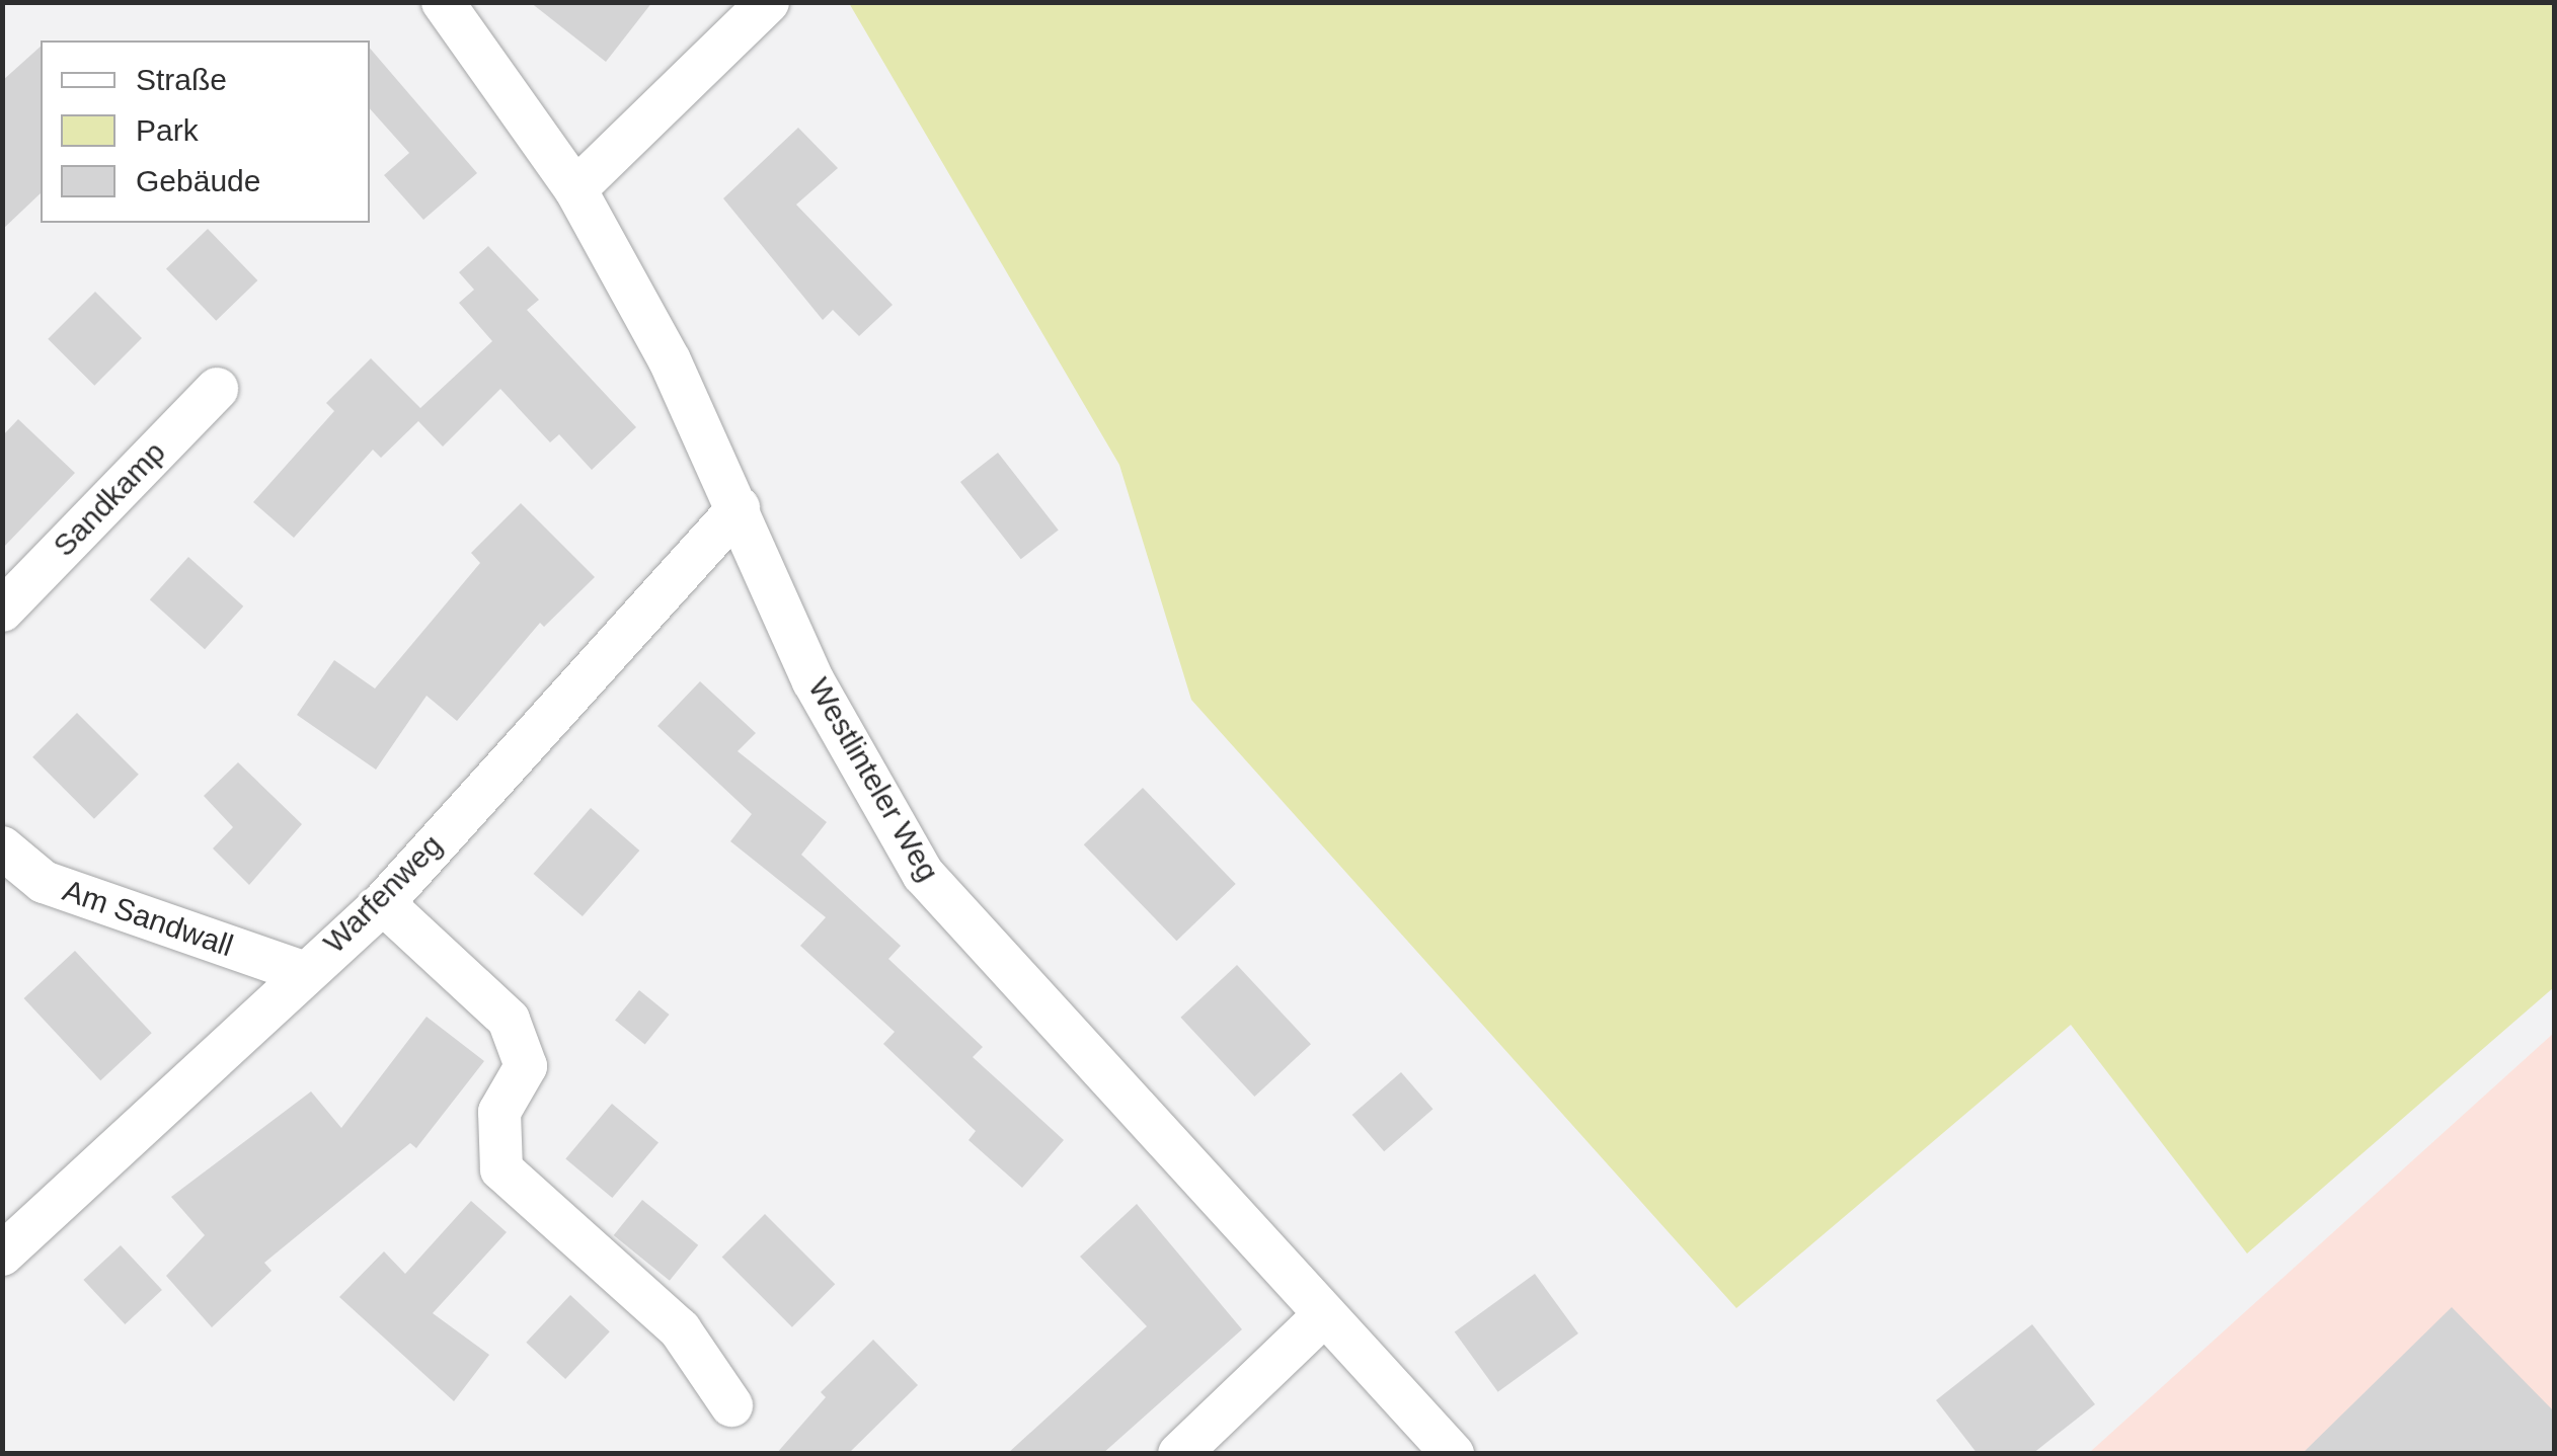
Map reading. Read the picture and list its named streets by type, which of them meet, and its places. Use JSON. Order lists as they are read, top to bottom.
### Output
{
  "streets": {
    "street": [
      "Sandkamp",
      "Westlinteler Weg",
      "Warfenweg",
      "Am Sandwall"
    ]
  },
  "crossings": [
    ["Westlinteler Weg", "Warfenweg"],
    ["Warfenweg", "Am Sandwall"]
  ],
  "legend": ["Straße", "Park", "Gebäude"]
}
